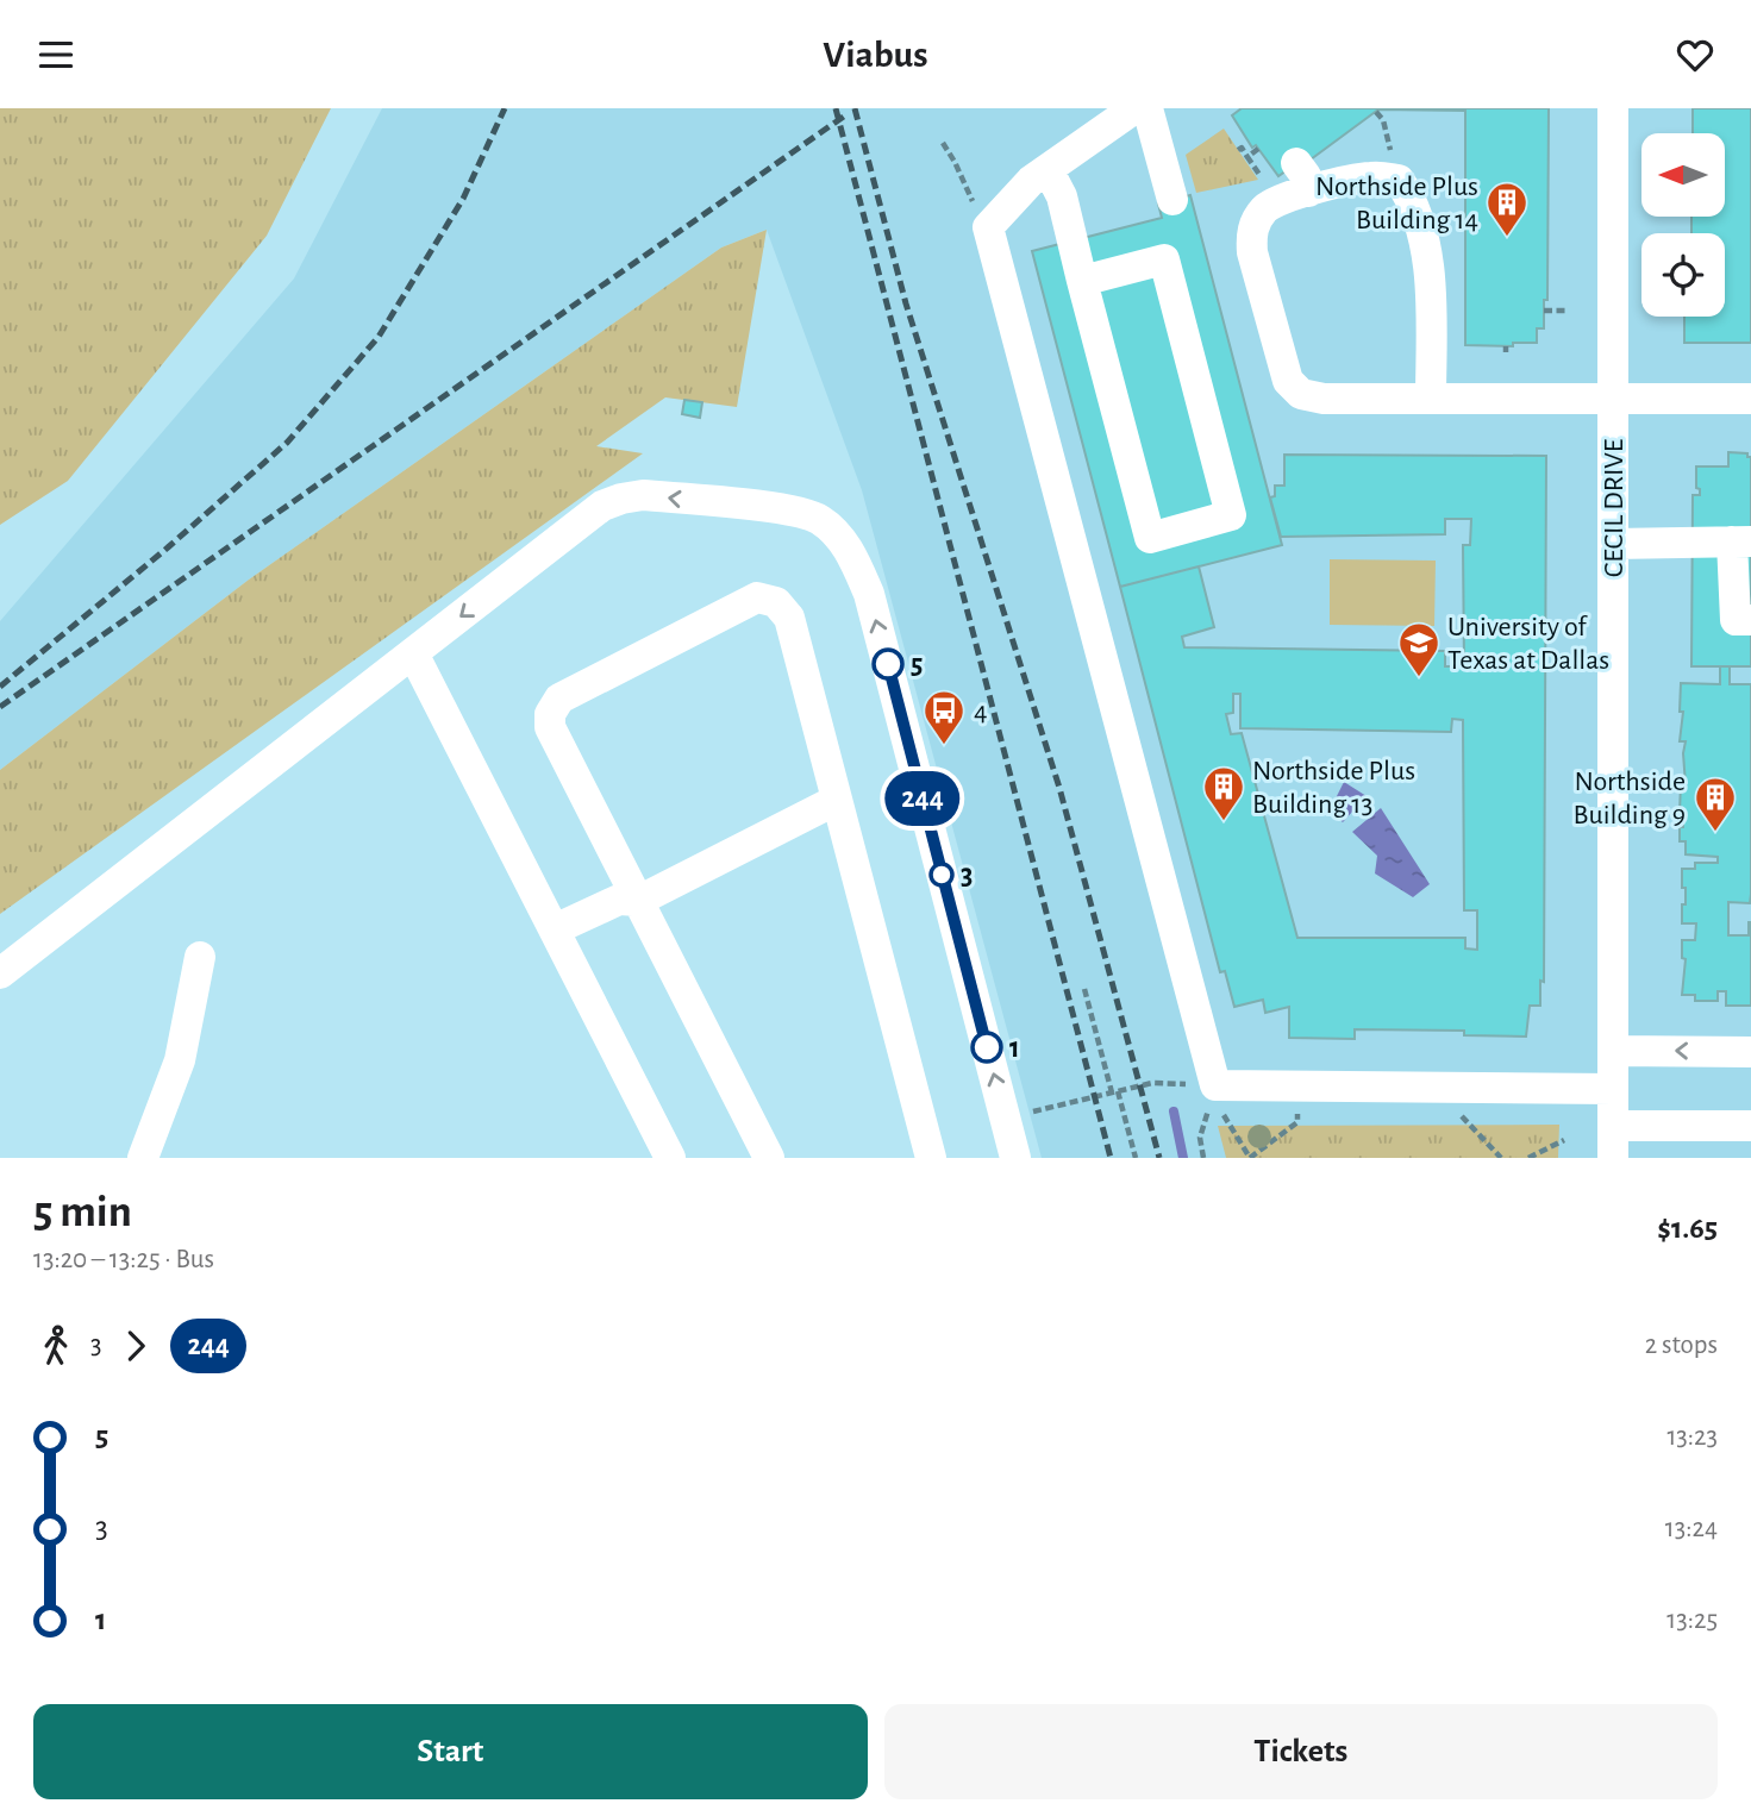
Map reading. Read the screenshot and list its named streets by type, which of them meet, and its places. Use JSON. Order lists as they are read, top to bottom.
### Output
{
  "streets": {
    "street": ["CECIL DRIVE"]
  },
  "places": {
    "building": ["Northside Plus Building 14", "Northside Plus Building 13", "Northside Building 9"],
    "other": ["5", "3", "1"],
    "school or university": ["University of Texas at Dallas"],
    "bus stop": ["4"]
  },
  "lines": ["bus line 244"],
  "north": "left",
  "page": {
    "header": "Viabus",
    "on_map": "244",
    "heading": ["5 min", "13:20 – 13:25 · Bus", "$1.65"],
    "legs": ["3", "244", "2 stops"],
    "list": [
      {
        "name": "5",
        "value": "13:23"
      },
      {
        "name": "3",
        "value": "13:24"
      },
      {
        "name": "1",
        "value": "13:25"
      }
    ],
    "buttons": ["Start", "Tickets"]
  }
}
